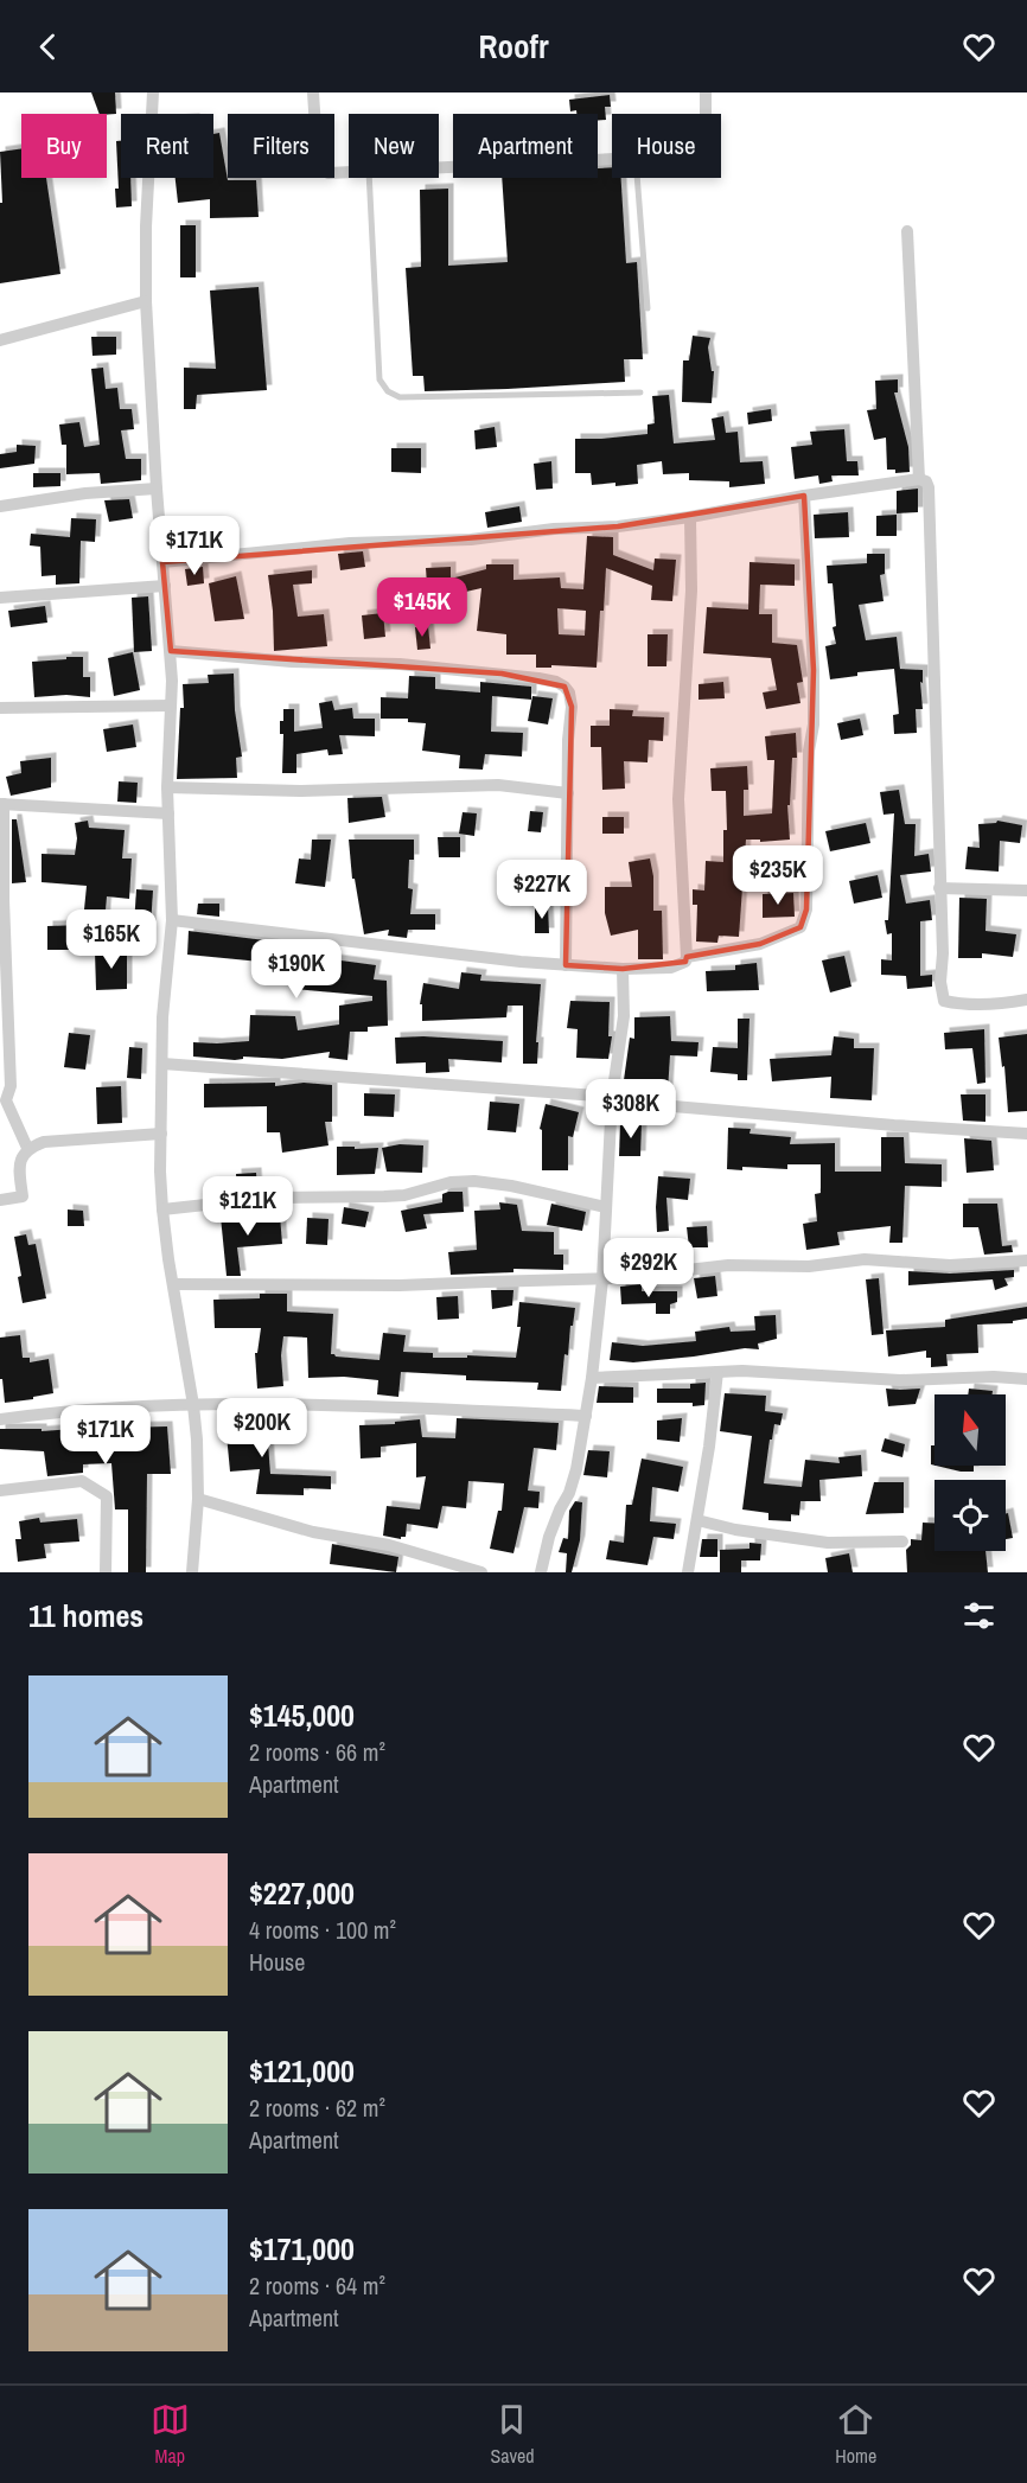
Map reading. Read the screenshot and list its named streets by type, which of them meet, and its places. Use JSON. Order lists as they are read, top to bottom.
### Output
{
  "north": "top",
  "page": {
    "header": "Roofr",
    "chip": [
      "Buy",
      "Rent",
      "Filters",
      "New",
      "Apartment",
      "House"
    ],
    "price": [
      "$171K",
      "$145K",
      "$235K",
      "$227K",
      "$165K",
      "$190K",
      "$308K",
      "$121K",
      "$292K",
      "$200K",
      "$171K"
    ],
    "heading": "11 homes",
    "list": [
      {
        "name": "$145,000",
        "note": "2 rooms · 66 m² · Apartment"
      },
      {
        "name": "$227,000",
        "note": "4 rooms · 100 m² · House"
      },
      {
        "name": "$121,000",
        "note": "2 rooms · 62 m² · Apartment"
      },
      {
        "name": "$171,000",
        "note": "2 rooms · 64 m² · Apartment"
      }
    ],
    "tabs": ["Map", "Saved", "Home"]
  }
}
